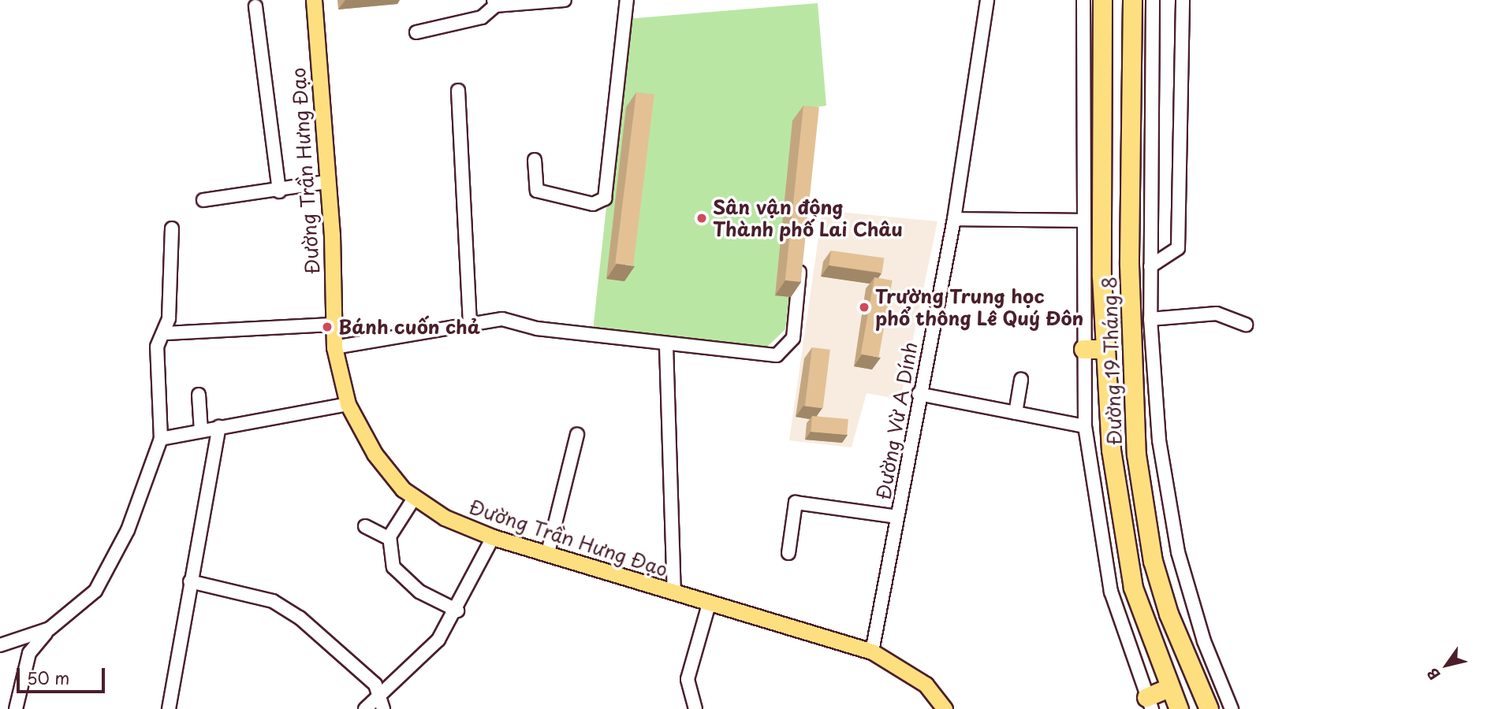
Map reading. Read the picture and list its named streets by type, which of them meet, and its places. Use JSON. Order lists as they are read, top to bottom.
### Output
{
  "streets": {
    "highway": ["Đường 19 Tháng 8"],
    "main road": ["Đường Trần Hưng Đạo"],
    "street": ["Đường Vừ A Dính"]
  },
  "crossings": [
    ["Đường Trần Hưng Đạo", "Đường Vừ A Dính"]
  ],
  "places": ["Sân vận động Thành phố Lai Châu", "Trường Trung học phổ thông Lê Quý Đôn", "Bánh cuốn chả"],
  "scale_bar": "50 m",
  "north": "bottom left"
}
